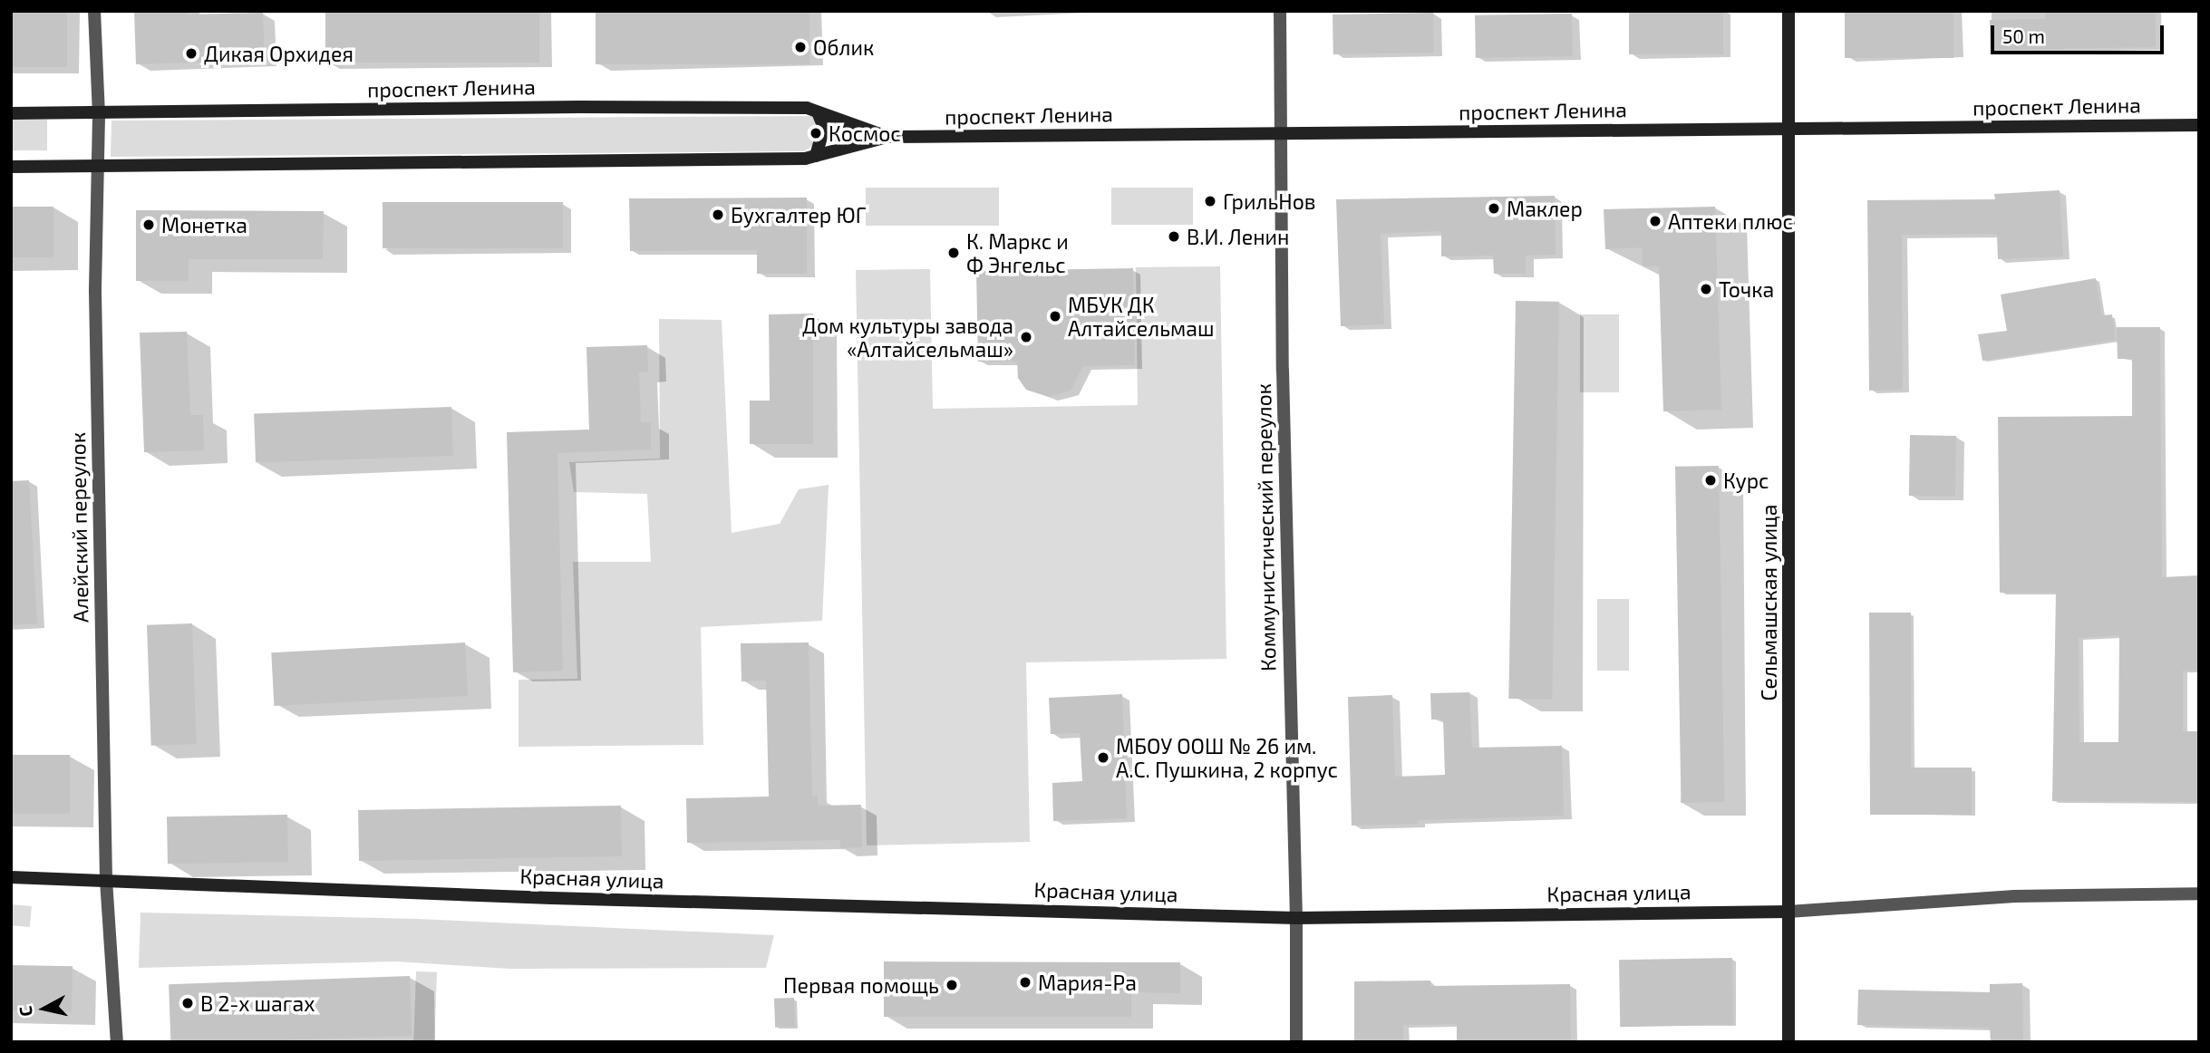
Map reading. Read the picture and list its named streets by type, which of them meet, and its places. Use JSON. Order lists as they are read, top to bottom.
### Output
{
  "streets": {
    "main road": ["проспект Ленина", "Сельмашская улица", "Красная улица"],
    "street": ["Алейский переулок", "Коммунистический переулок"]
  },
  "crossings": [
    ["проспект Ленина", "Алейский переулок"],
    ["проспект Ленина", "Коммунистический переулок"],
    ["проспект Ленина", "Сельмашская улица"],
    ["Алейский переулок", "Красная улица"],
    ["Коммунистический переулок", "Красная улица"],
    ["Сельмашская улица", "Красная улица"]
  ],
  "places": [
    "Облик",
    "Дикая Орхидея",
    "Космос",
    "ГрильНов",
    "Маклер",
    "Бухгалтер ЮГ",
    "Аптеки плюс",
    "Монетка",
    "В.И. Ленин",
    "К. Маркс и Ф Энгельс",
    "Точка",
    "МБУК ДК Алтайсельмаш",
    "Дом культуры завода «Алтайсельмаш»",
    "Курс",
    "МБОУ ООШ № 26 им. А.С. Пушкина, 2 корпус",
    "Мария-Ра",
    "Первая помощь",
    "В 2-х шагах"
  ],
  "scale_bar": "50 m",
  "north": "left"
}
